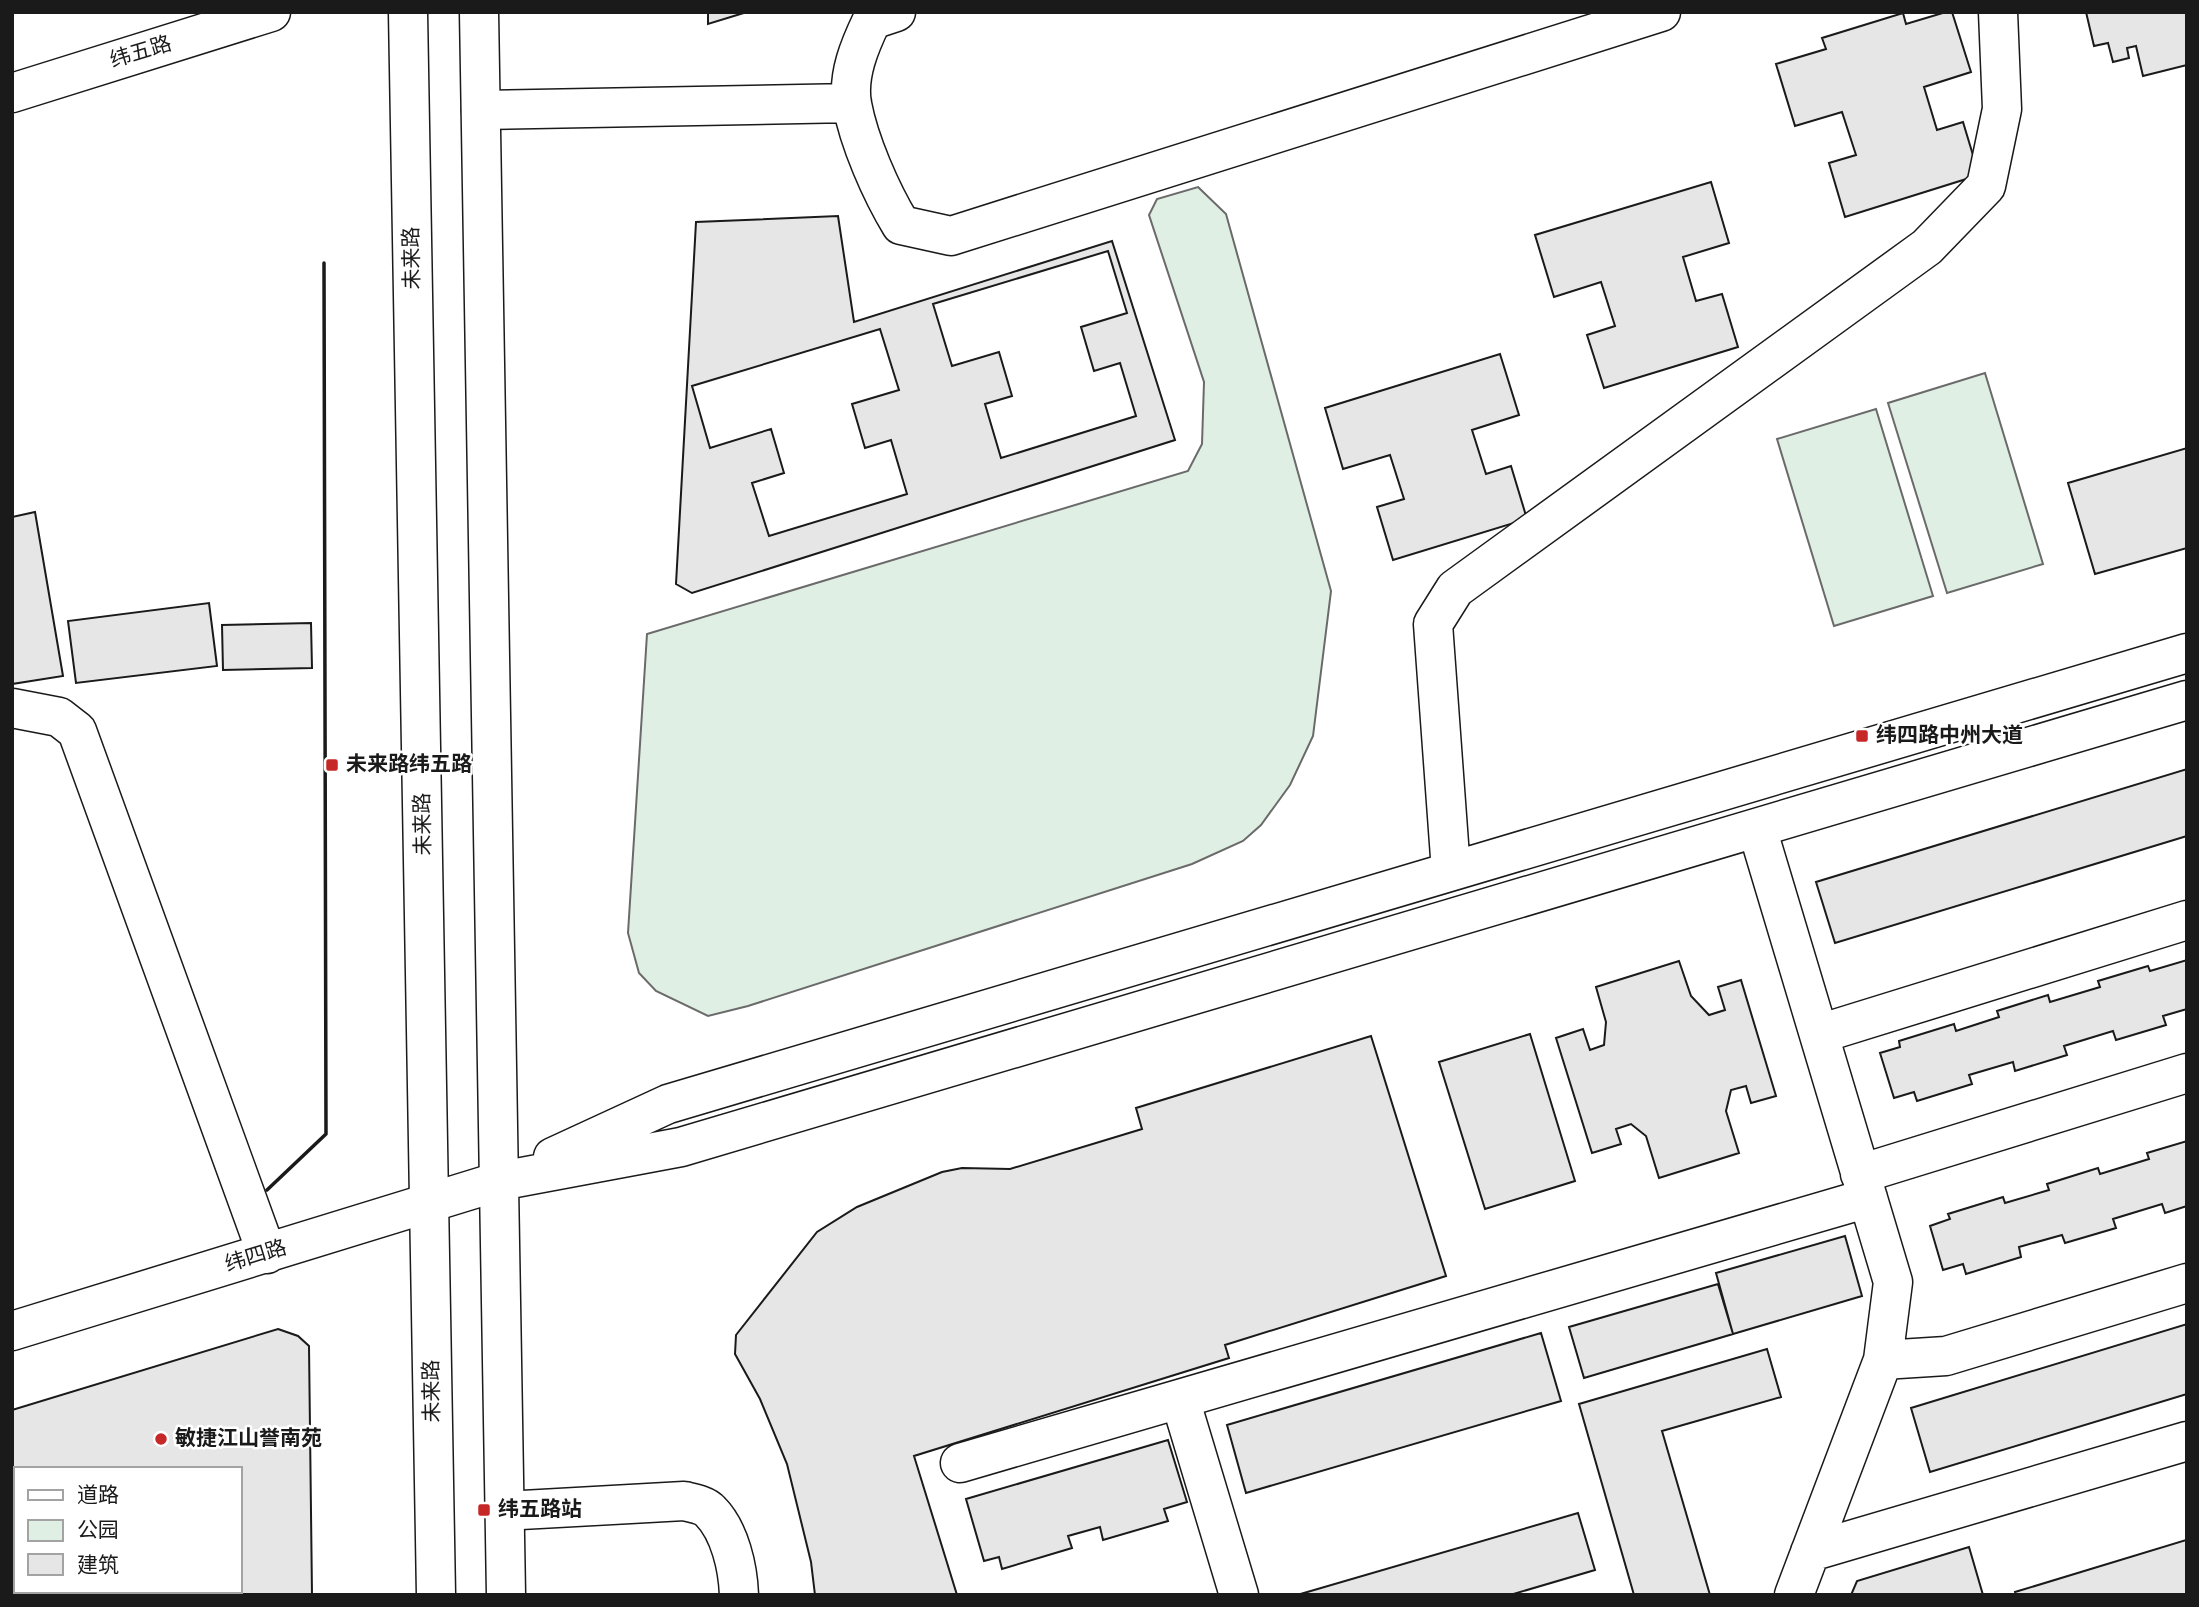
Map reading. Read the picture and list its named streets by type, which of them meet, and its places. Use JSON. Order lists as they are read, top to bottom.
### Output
{
  "streets": {
    "street": ["纬五路", "未来路", "纬四路"]
  },
  "crossings": [
    ["未来路", "纬四路"]
  ],
  "places": {
    "transit": ["纬四路中州大道", "未来路纬五路", "纬五路站"],
    "other": ["敏捷江山誉南苑"]
  },
  "legend": ["道路", "公园", "建筑"]
}
